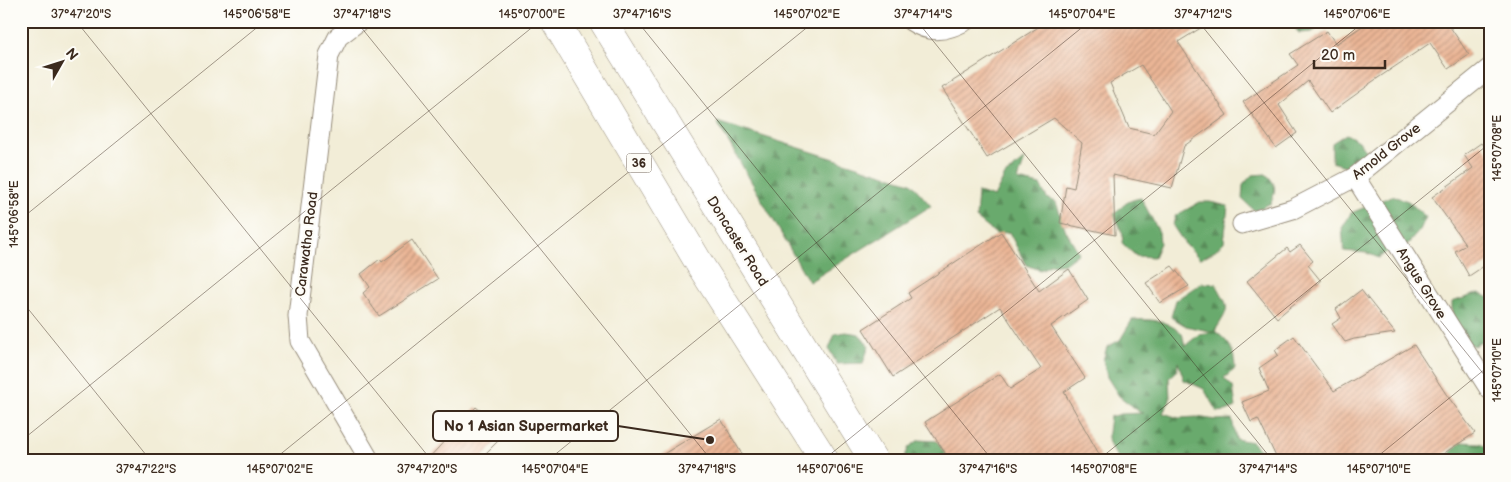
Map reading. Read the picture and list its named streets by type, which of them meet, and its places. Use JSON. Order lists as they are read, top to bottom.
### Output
{
  "streets": {
    "main road": ["36", "Doncaster Road"],
    "street": ["Arnold Grove", "Carawatha Road", "Angus Grove"]
  },
  "crossings": [
    ["Arnold Grove", "Angus Grove"]
  ],
  "places": ["No 1 Asian Supermarket"],
  "scale_bar": "20 m",
  "north": "top right",
  "coordinates": [
    "37°47'20\"S",
    "145°06'58\"E",
    "37°47'18\"S",
    "145°07'00\"E",
    "37°47'16\"S",
    "145°07'02\"E",
    "37°47'14\"S",
    "145°07'04\"E",
    "37°47'12\"S",
    "145°07'06\"E",
    "145°07'08\"E",
    "145°07'10\"E",
    "37°47'22\"S"
  ]
}
